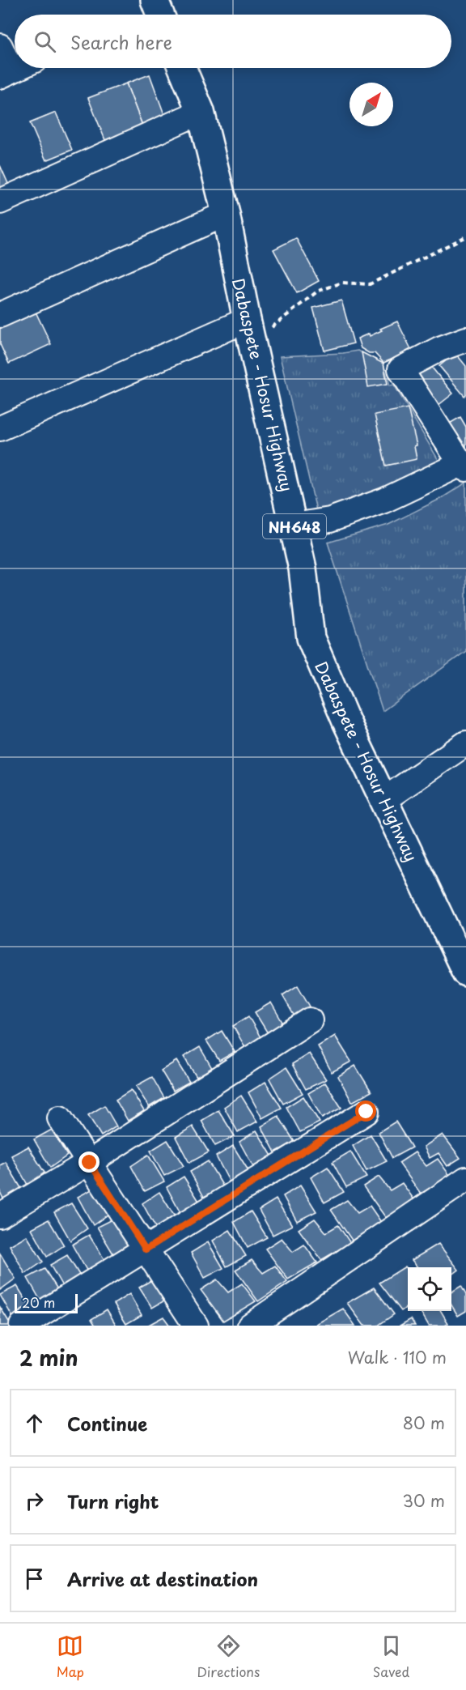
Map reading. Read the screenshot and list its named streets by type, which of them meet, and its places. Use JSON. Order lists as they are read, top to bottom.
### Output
{
  "streets": {
    "highway": ["Dabaspete - Hosur Highway", "NH648"]
  },
  "scale_bar": "20 m",
  "north": "top right",
  "page": {
    "search": "Search here",
    "scale": "20 m",
    "heading": ["2 min", "Walk · 110 m"],
    "list": [
      ["Continue", "80 m"],
      ["Turn right", "30 m"],
      "Arrive at destination"
    ],
    "nav": ["Map", "Directions", "Saved"]
  }
}
